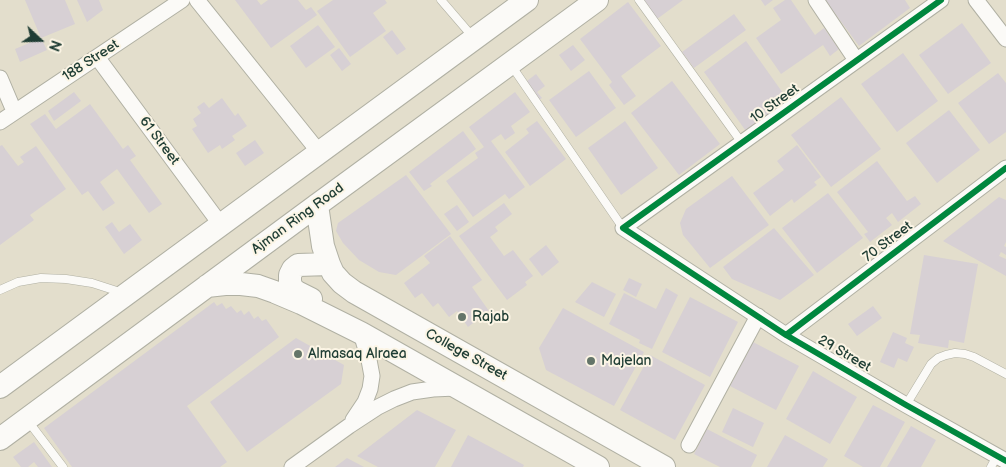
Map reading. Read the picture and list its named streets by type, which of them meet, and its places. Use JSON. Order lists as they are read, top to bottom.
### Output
{
  "streets": {
    "main road": ["Ajman Ring Road", "College Street"],
    "street": [
      "188 Street",
      "10 Street",
      "61 Street",
      "70 Street",
      "29 Street"
    ]
  },
  "crossings": [
    ["188 Street", "61 Street"],
    ["10 Street", "29 Street"],
    ["Ajman Ring Road", "College Street"],
    ["70 Street", "29 Street"]
  ],
  "places": ["Rajab", "Almasaq Alraea", "Majelan"],
  "north": "right"
}
